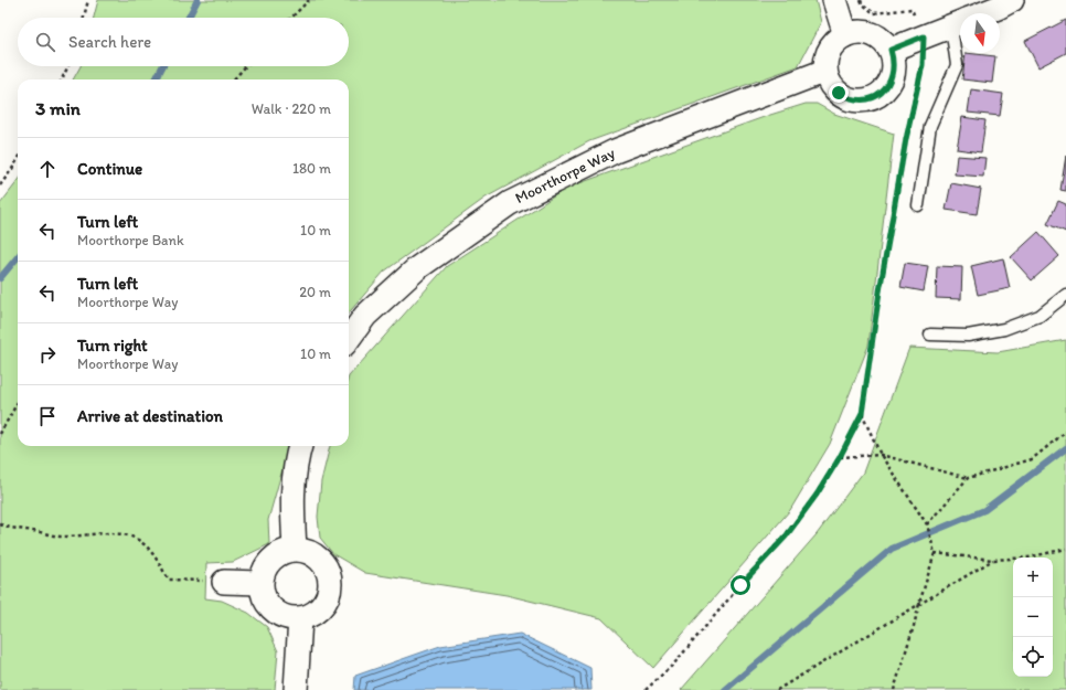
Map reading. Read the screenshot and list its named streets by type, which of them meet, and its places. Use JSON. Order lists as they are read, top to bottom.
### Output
{
  "streets": {
    "street": ["Moorthorpe Way"]
  },
  "north": "bottom",
  "page": {
    "search": "Search here",
    "heading": ["3 min", "Walk · 220 m"],
    "list": [
      ["Continue", "180 m"],
      ["Turn left", "Moorthorpe Bank", "10 m"],
      ["Turn left", "Moorthorpe Way", "20 m"],
      ["Turn right", "Moorthorpe Way", "10 m"],
      "Arrive at destination"
    ],
    "map_buttons": ["+", "−"]
  }
}
